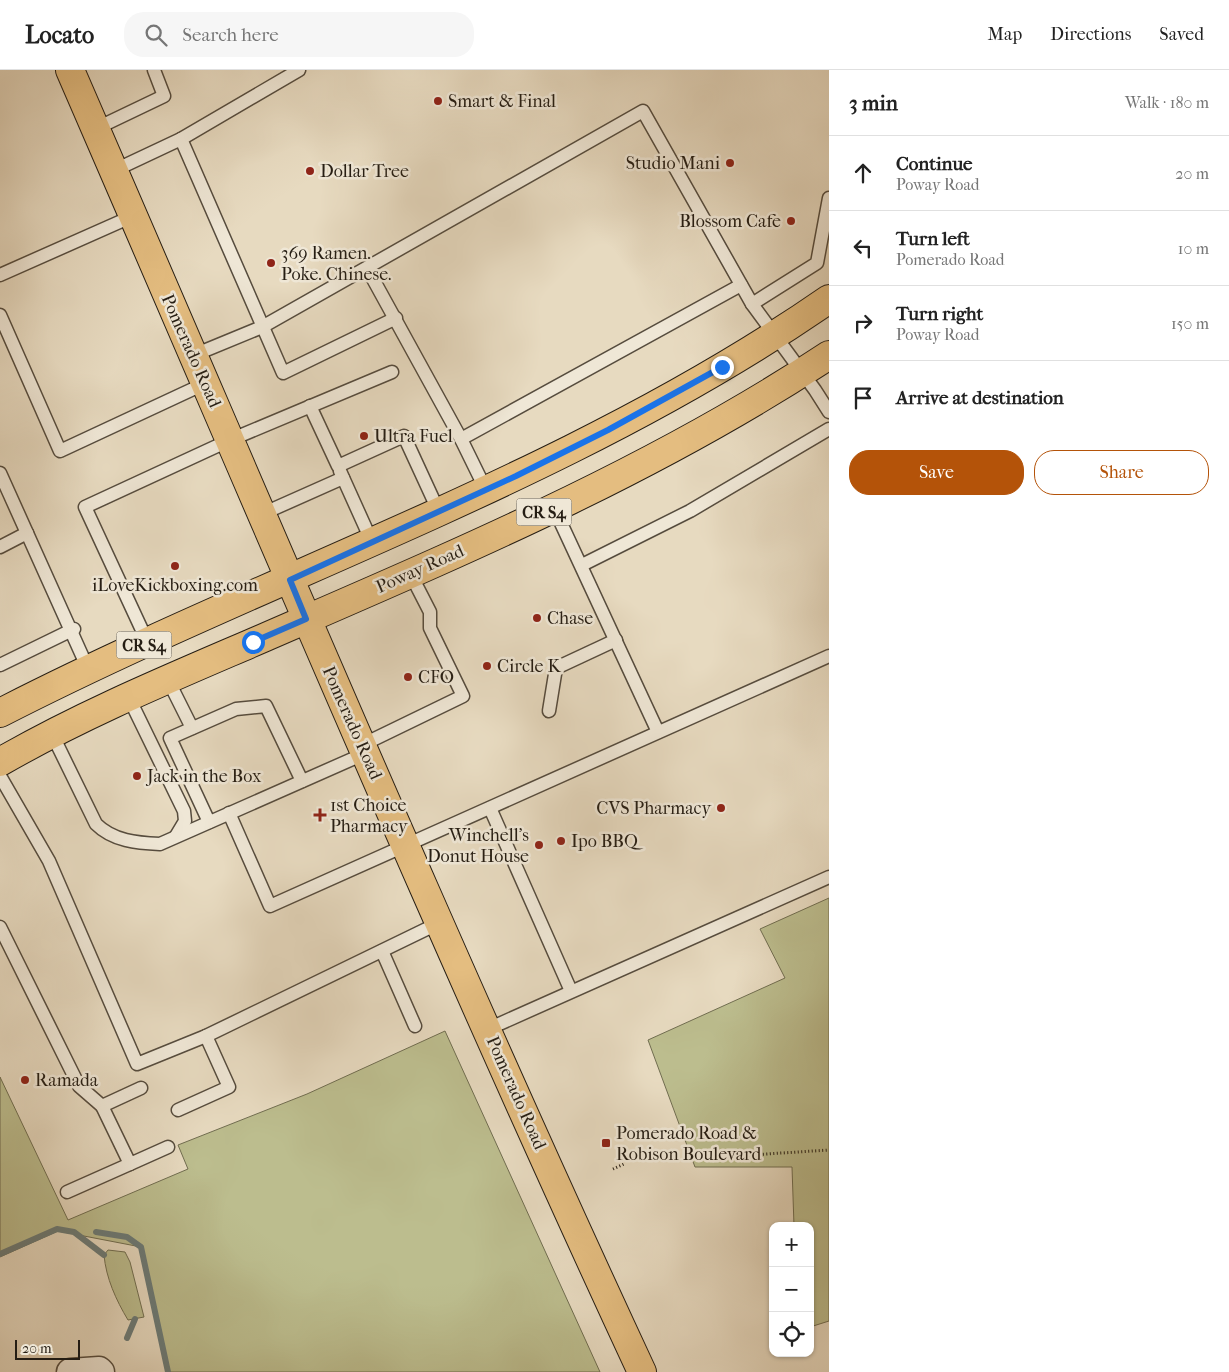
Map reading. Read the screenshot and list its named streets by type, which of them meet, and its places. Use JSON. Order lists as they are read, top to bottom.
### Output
{
  "streets": {
    "main road": ["Pomerado Road", "CR S4", "Poway Road"]
  },
  "crossings": [
    ["Pomerado Road", "CR S4"],
    ["Pomerado Road", "Poway Road"]
  ],
  "places": {
    "other": [
      "Smart & Final",
      "Studio Mani",
      "Dollar Tree",
      "Blossom Cafe",
      "369 Ramen. Poke. Chinese.",
      "Ultra Fuel",
      "iLoveKickboxing.com",
      "Chase",
      "Circle K",
      "CFO",
      "Jack in the Box",
      "CVS Pharmacy",
      "Ipo BBQ",
      "Winchell's Donut House",
      "Ramada"
    ],
    "health": ["1st Choice Pharmacy"],
    "transit": ["Pomerado Road & Robison Boulevard"]
  },
  "scale_bar": "20 m",
  "page": {
    "header": "Locato",
    "search": "Search here",
    "nav": ["Map", "Directions", "Saved"],
    "heading": ["3 min", "Walk · 180 m"],
    "list": [
      ["Continue", "Poway Road", "20 m"],
      ["Turn left", "Pomerado Road", "10 m"],
      ["Turn right", "Poway Road", "150 m"],
      "Arrive at destination"
    ],
    "buttons": ["Save", "Share"],
    "map_buttons": ["+", "−"],
    "scale": "20 m"
  }
}
